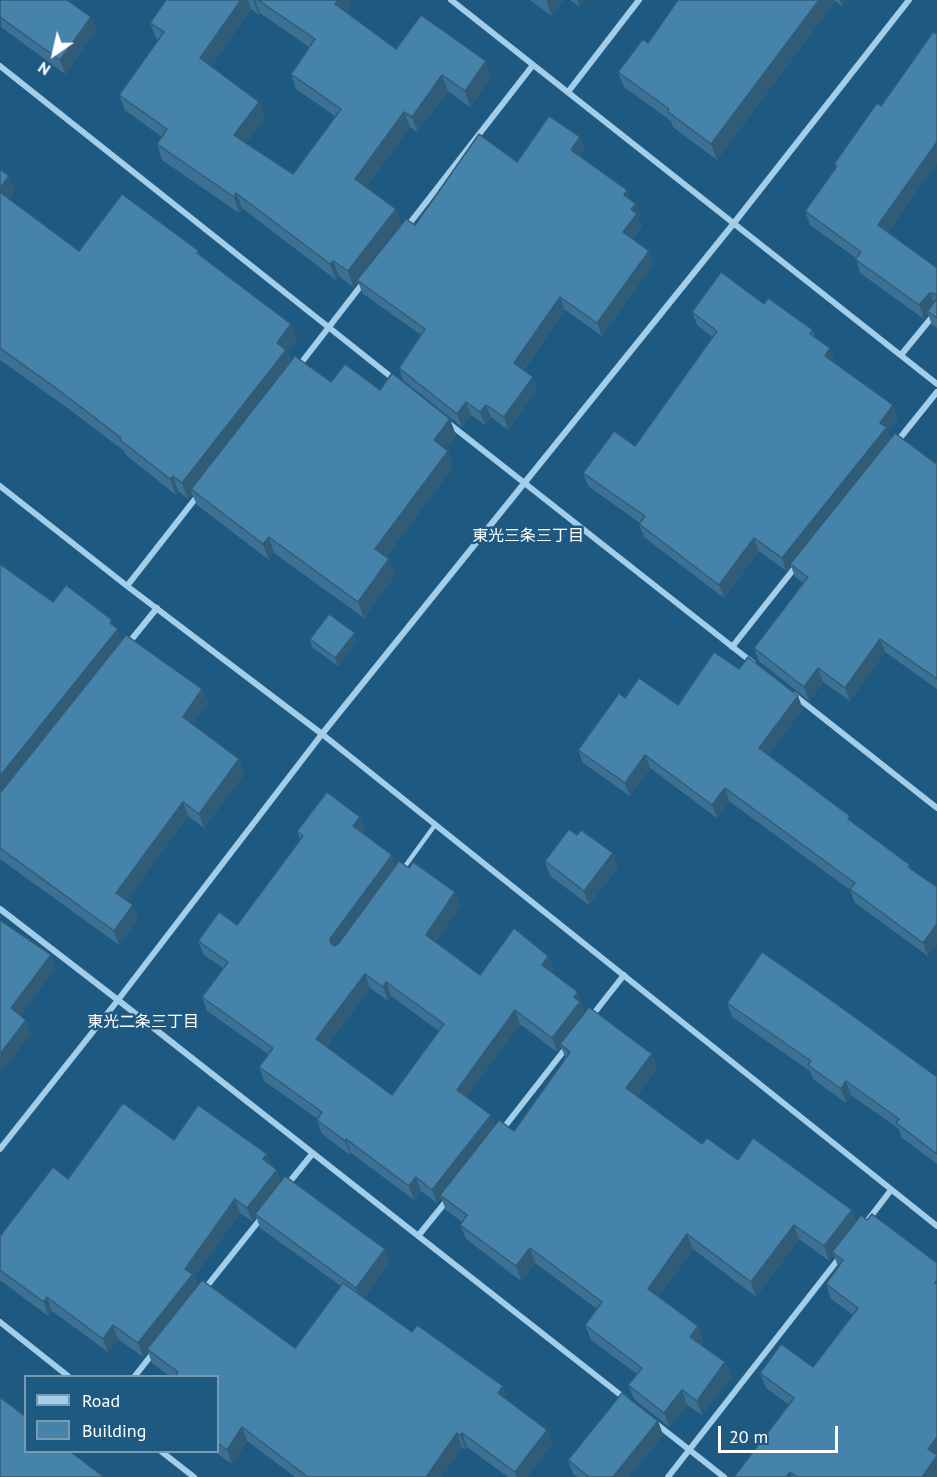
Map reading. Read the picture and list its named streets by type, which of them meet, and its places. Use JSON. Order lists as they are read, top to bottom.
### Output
{
  "districts": ["東光三条三丁目", "東光二条三丁目"],
  "legend": ["Road", "Building"],
  "scale_bar": "20 m",
  "north": "bottom left"
}
